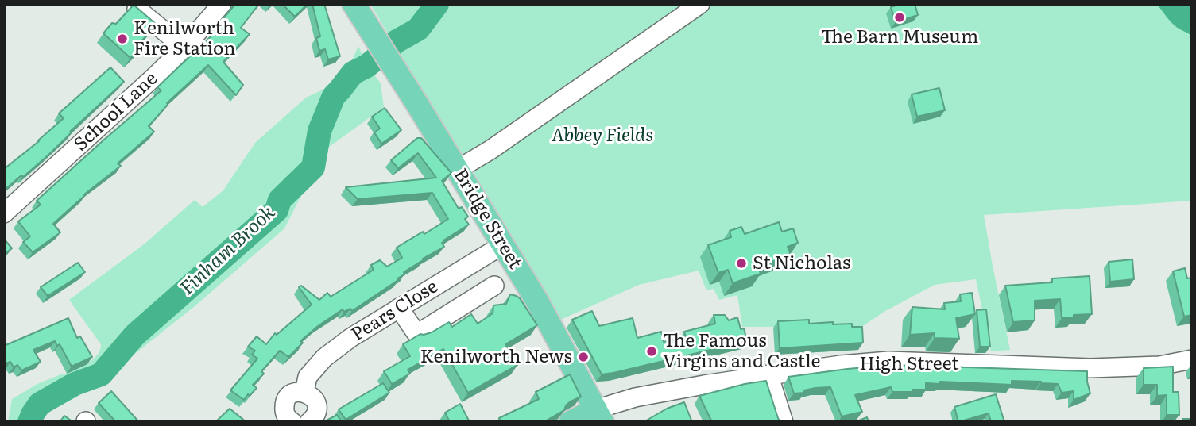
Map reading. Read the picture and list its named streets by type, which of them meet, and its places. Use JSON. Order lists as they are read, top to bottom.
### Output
{
  "streets": {
    "main road": ["Bridge Street"],
    "street": ["School Lane", "Pears Close", "High Street"]
  },
  "crossings": [
    ["Bridge Street", "Pears Close"],
    ["Bridge Street", "High Street"]
  ],
  "water": ["Finham Brook"],
  "parks": ["Abbey Fields"],
  "places": [
    "The Barn Museum",
    "Kenilworth Fire Station",
    "St Nicholas",
    "The Famous Virgins and Castle",
    "Kenilworth News"
  ]
}
